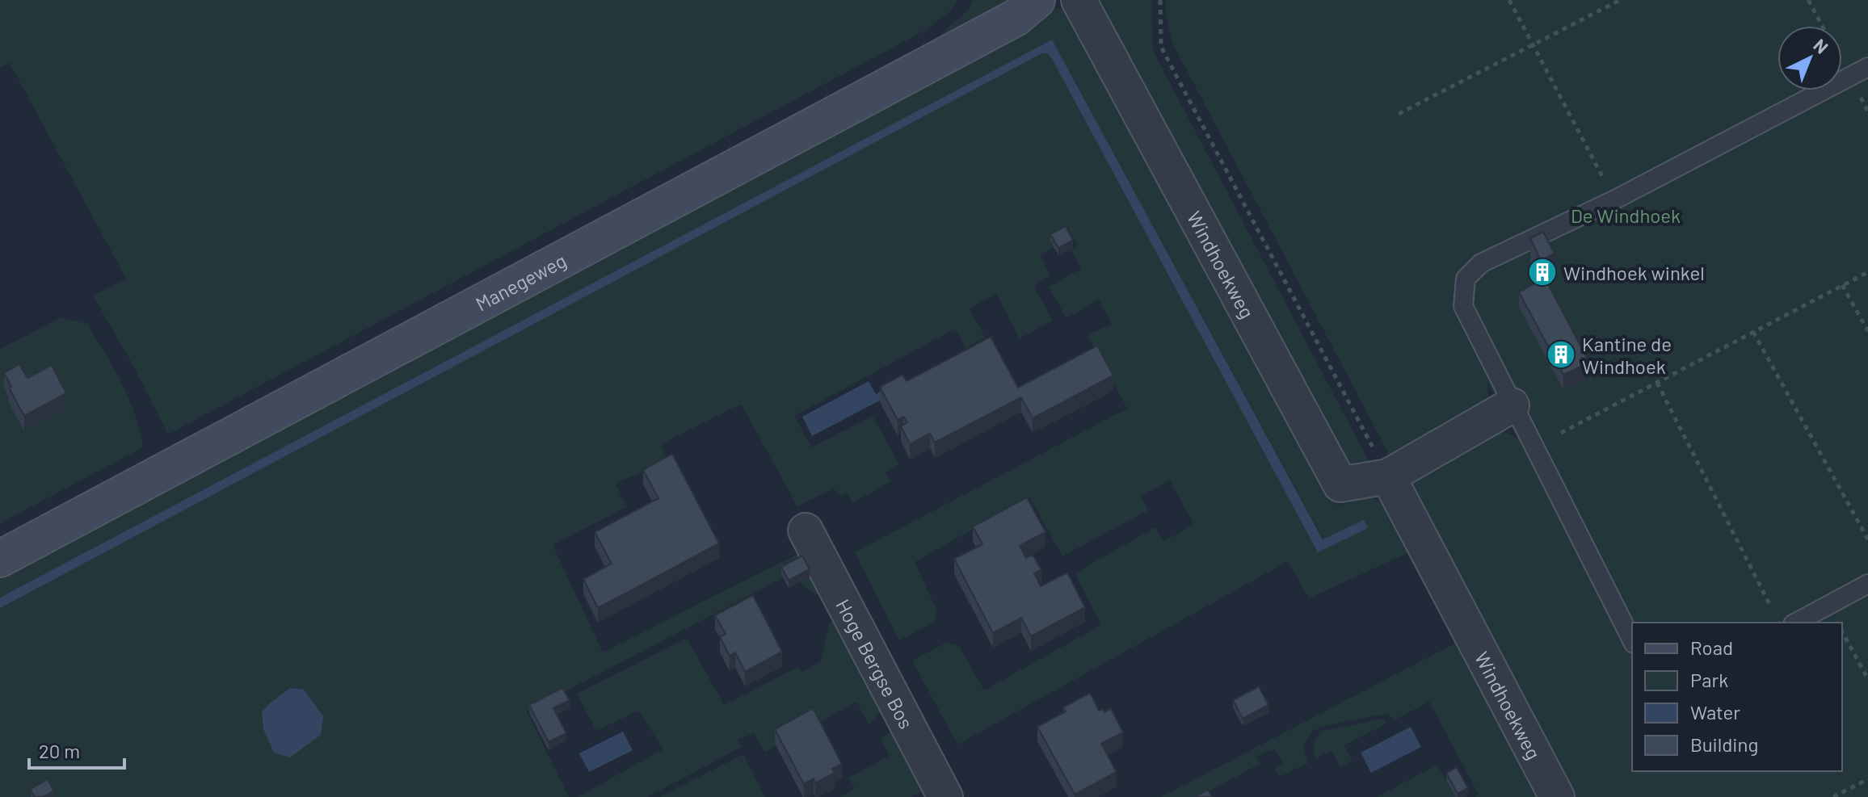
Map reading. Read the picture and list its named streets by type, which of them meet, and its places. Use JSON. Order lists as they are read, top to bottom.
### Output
{
  "streets": {
    "street": ["Windhoekweg", "Manegeweg", "Hoge Bergse Bos"]
  },
  "parks": ["De Windhoek"],
  "places": {
    "building": ["Windhoek winkel", "Kantine de Windhoek"]
  },
  "legend": [
    "Road",
    "Park",
    "Water",
    "Building"
  ],
  "scale_bar": "20 m",
  "north": "top right"
}
